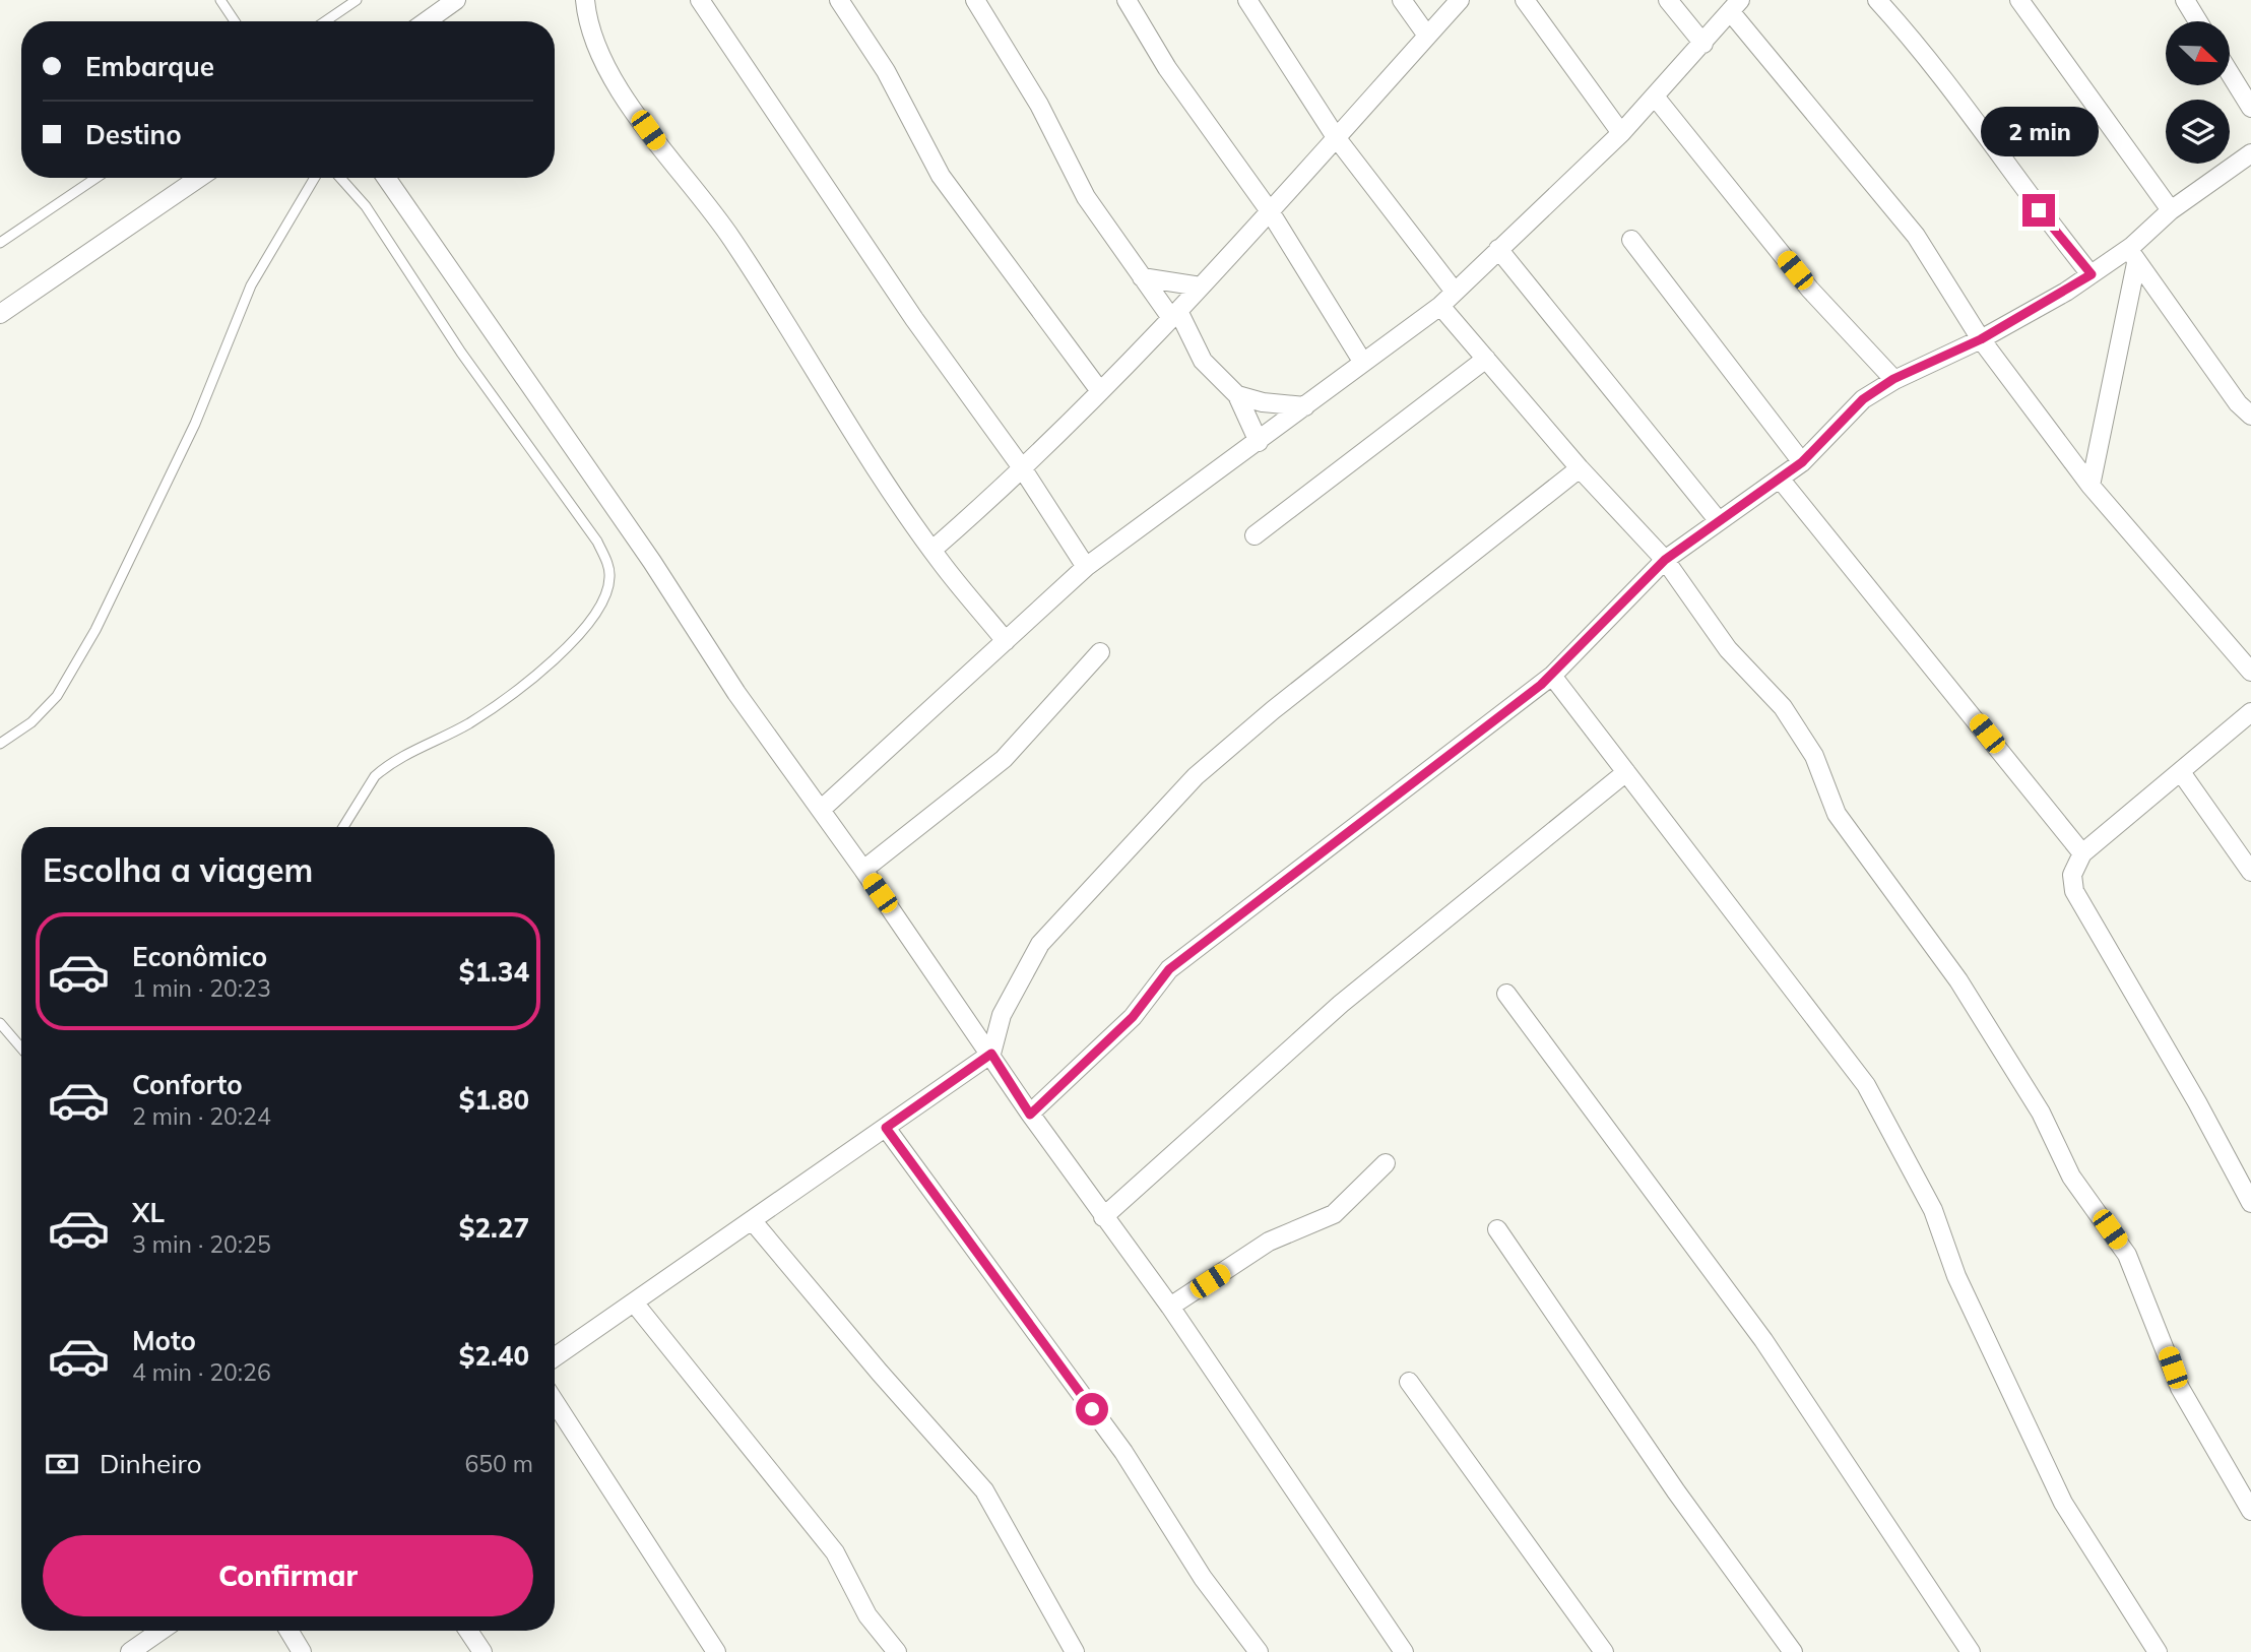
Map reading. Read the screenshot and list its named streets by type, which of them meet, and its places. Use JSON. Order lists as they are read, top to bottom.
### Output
{
  "north": "bottom right",
  "page": {
    "banner": ["Embarque", "Destino"],
    "bubble": "2 min",
    "heading": "Escolha a viagem",
    "list": [
      {
        "name": "Econômico",
        "note": "1 min · 20:23",
        "value": "$1.34"
      },
      {
        "name": "Conforto",
        "note": "2 min · 20:24",
        "value": "$1.80"
      },
      {
        "name": "XL",
        "note": "3 min · 20:25",
        "value": "$2.27"
      },
      {
        "name": "Moto",
        "note": "4 min · 20:26",
        "value": "$2.40"
      }
    ],
    "pay": ["Dinheiro", "650 m"],
    "buttons": "Confirmar"
  }
}
